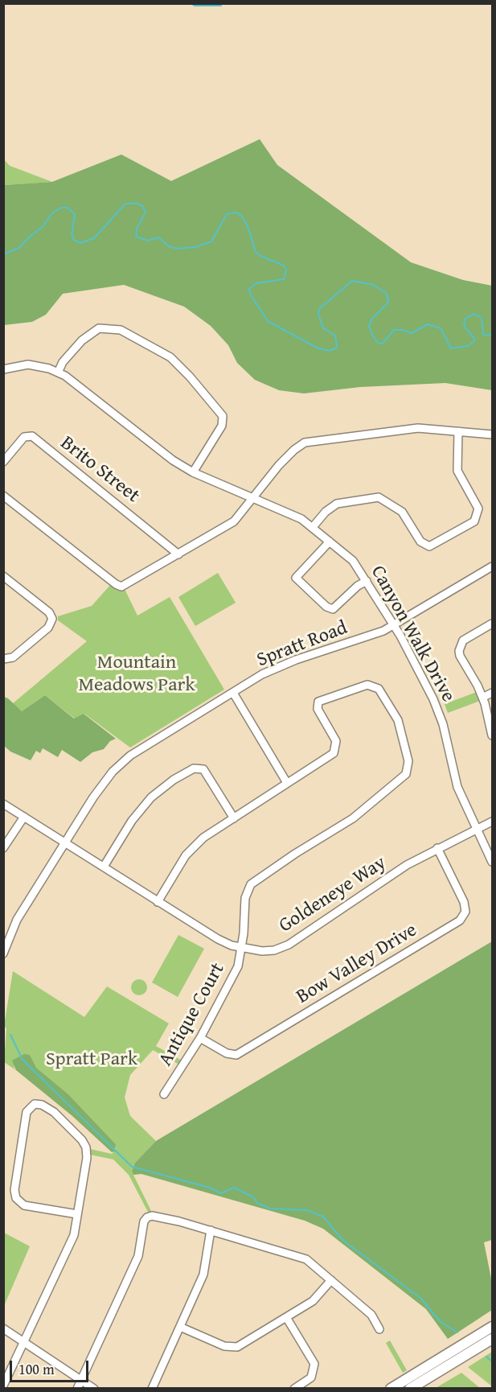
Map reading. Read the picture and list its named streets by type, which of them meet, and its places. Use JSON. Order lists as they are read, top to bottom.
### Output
{
  "streets": {
    "street": [
      "Brito Street",
      "Canyon Walk Drive",
      "Spratt Road",
      "Goldeneye Way",
      "Bow Valley Drive",
      "Antique Court"
    ]
  },
  "crossings": [
    ["Canyon Walk Drive", "Spratt Road"],
    ["Canyon Walk Drive", "Goldeneye Way"],
    ["Spratt Road", "Goldeneye Way"],
    ["Goldeneye Way", "Bow Valley Drive"],
    ["Goldeneye Way", "Antique Court"],
    ["Bow Valley Drive", "Antique Court"]
  ],
  "parks": ["Mountain Meadows Park", "Spratt Park"],
  "scale_bar": "100 m"
}
